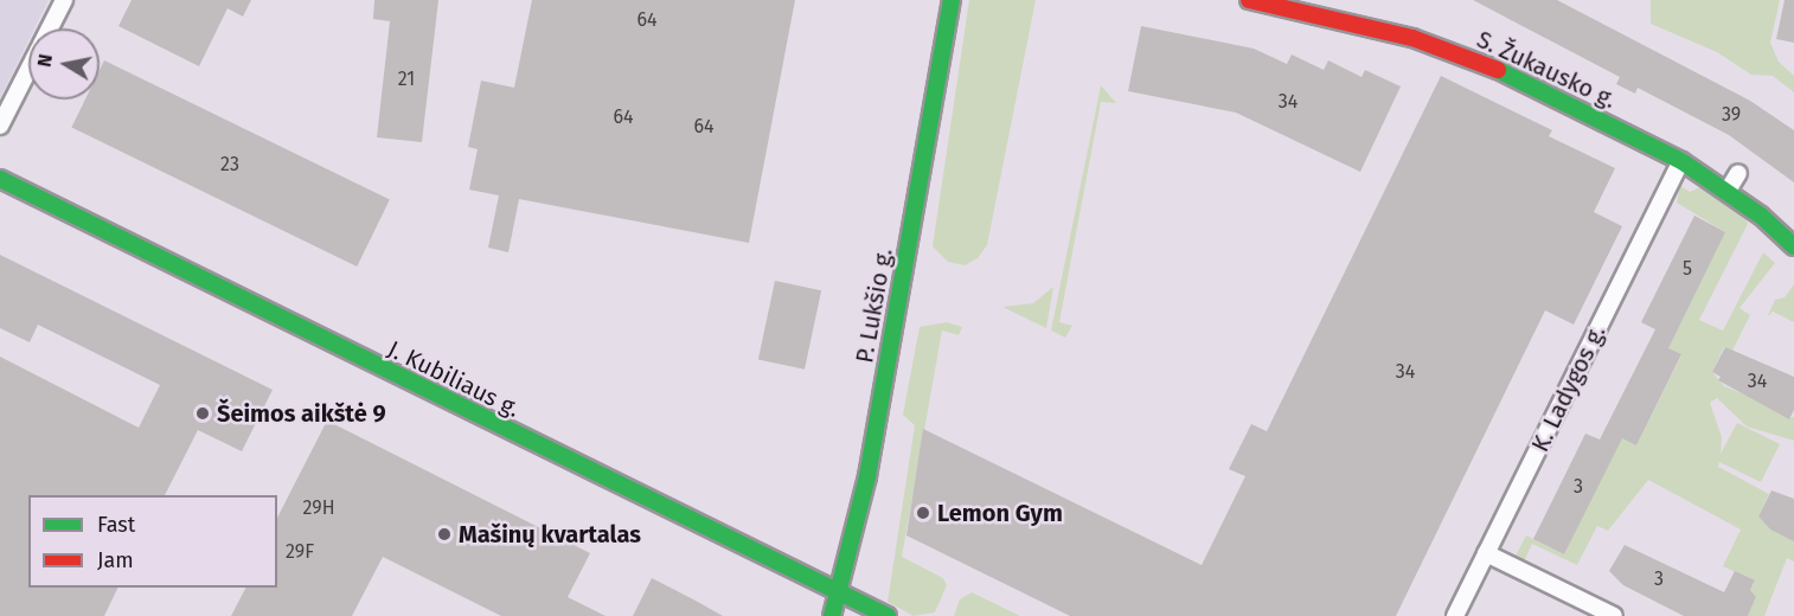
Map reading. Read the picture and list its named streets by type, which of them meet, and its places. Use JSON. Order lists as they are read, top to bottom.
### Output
{
  "streets": {
    "street": [
      "S. Žukausko g.",
      "P. Lukšio g.",
      "J. Kubiliaus g.",
      "K. Ladygos g."
    ]
  },
  "crossings": [
    ["S. Žukausko g.", "K. Ladygos g."],
    ["P. Lukšio g.", "J. Kubiliaus g."]
  ],
  "places": ["Šeimos aikštė 9", "Lemon Gym", "Mašinų kvartalas"],
  "house_numbers": [
    "64",
    "21",
    "34",
    "39",
    "64",
    "64",
    "23",
    "5",
    "34",
    "34",
    "3",
    "29H",
    "29F",
    "3"
  ],
  "legend": ["Fast", "Jam"],
  "north": "left"
}
